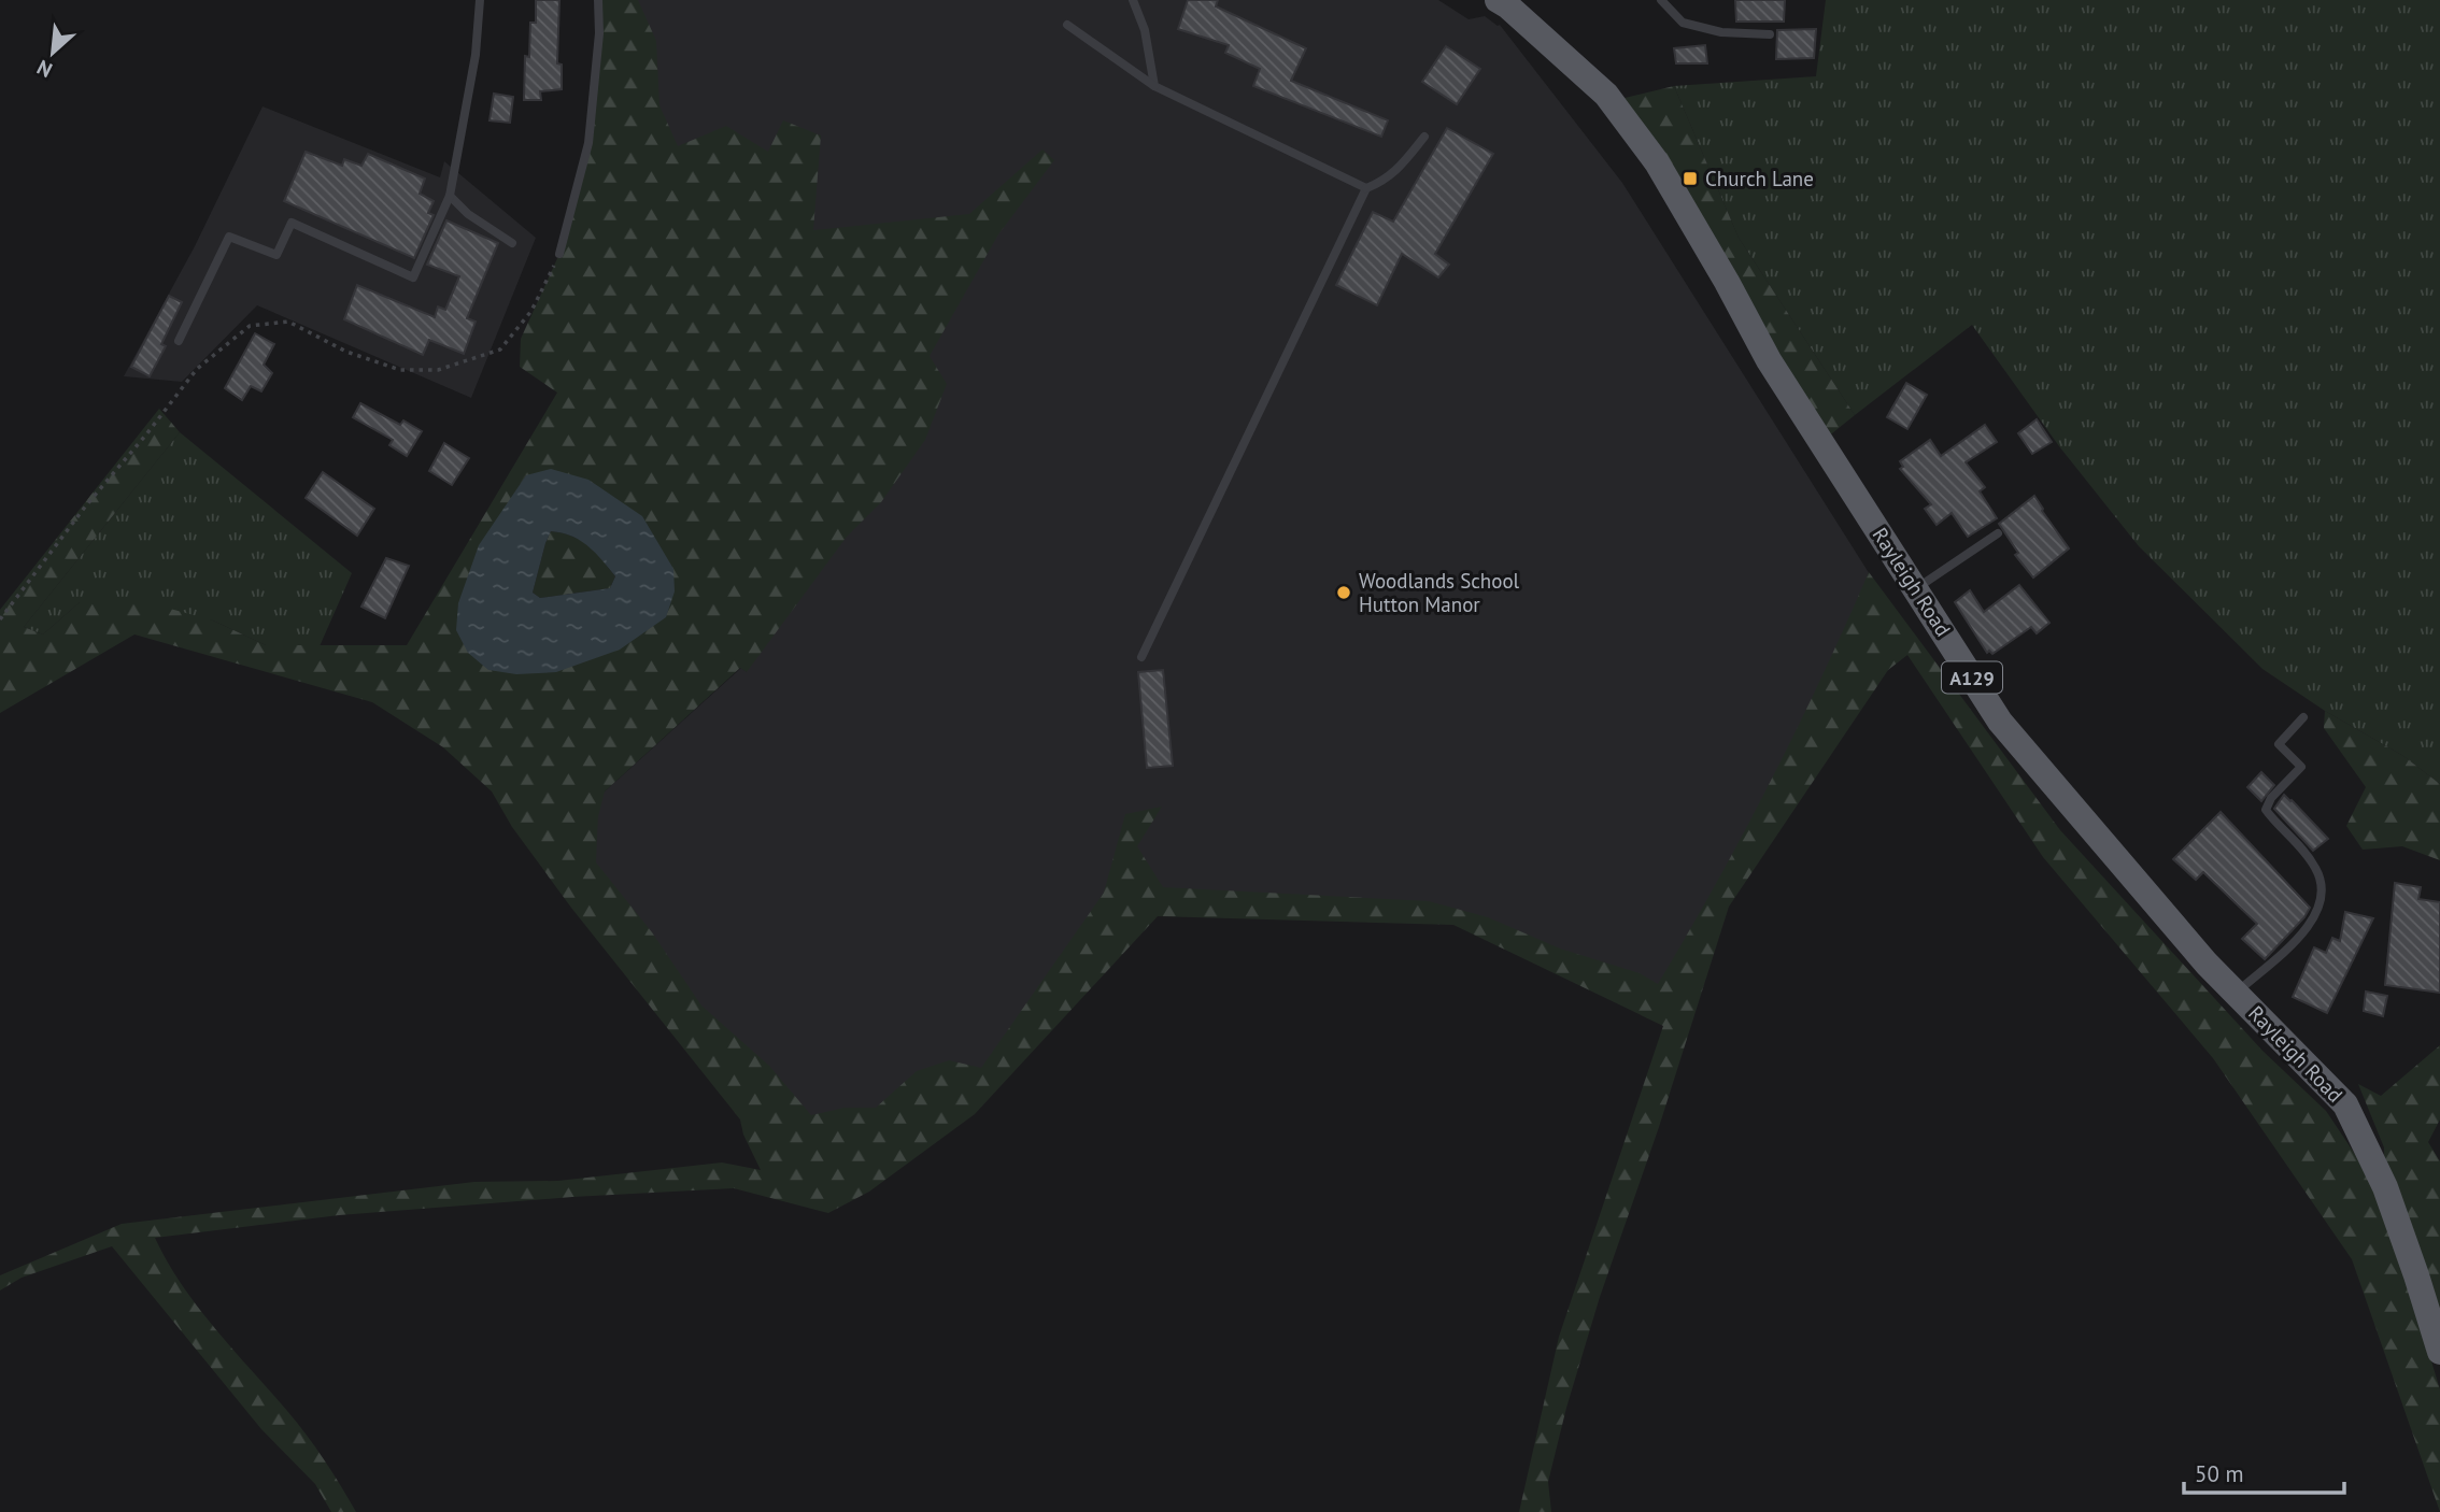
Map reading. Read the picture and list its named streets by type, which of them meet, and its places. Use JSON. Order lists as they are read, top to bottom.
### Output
{
  "streets": {
    "main road": ["Rayleigh Road", "A129"]
  },
  "places": {
    "transit": ["Church Lane"],
    "other": ["Woodlands School Hutton Manor"]
  },
  "scale_bar": "50 m",
  "north": "bottom left"
}
